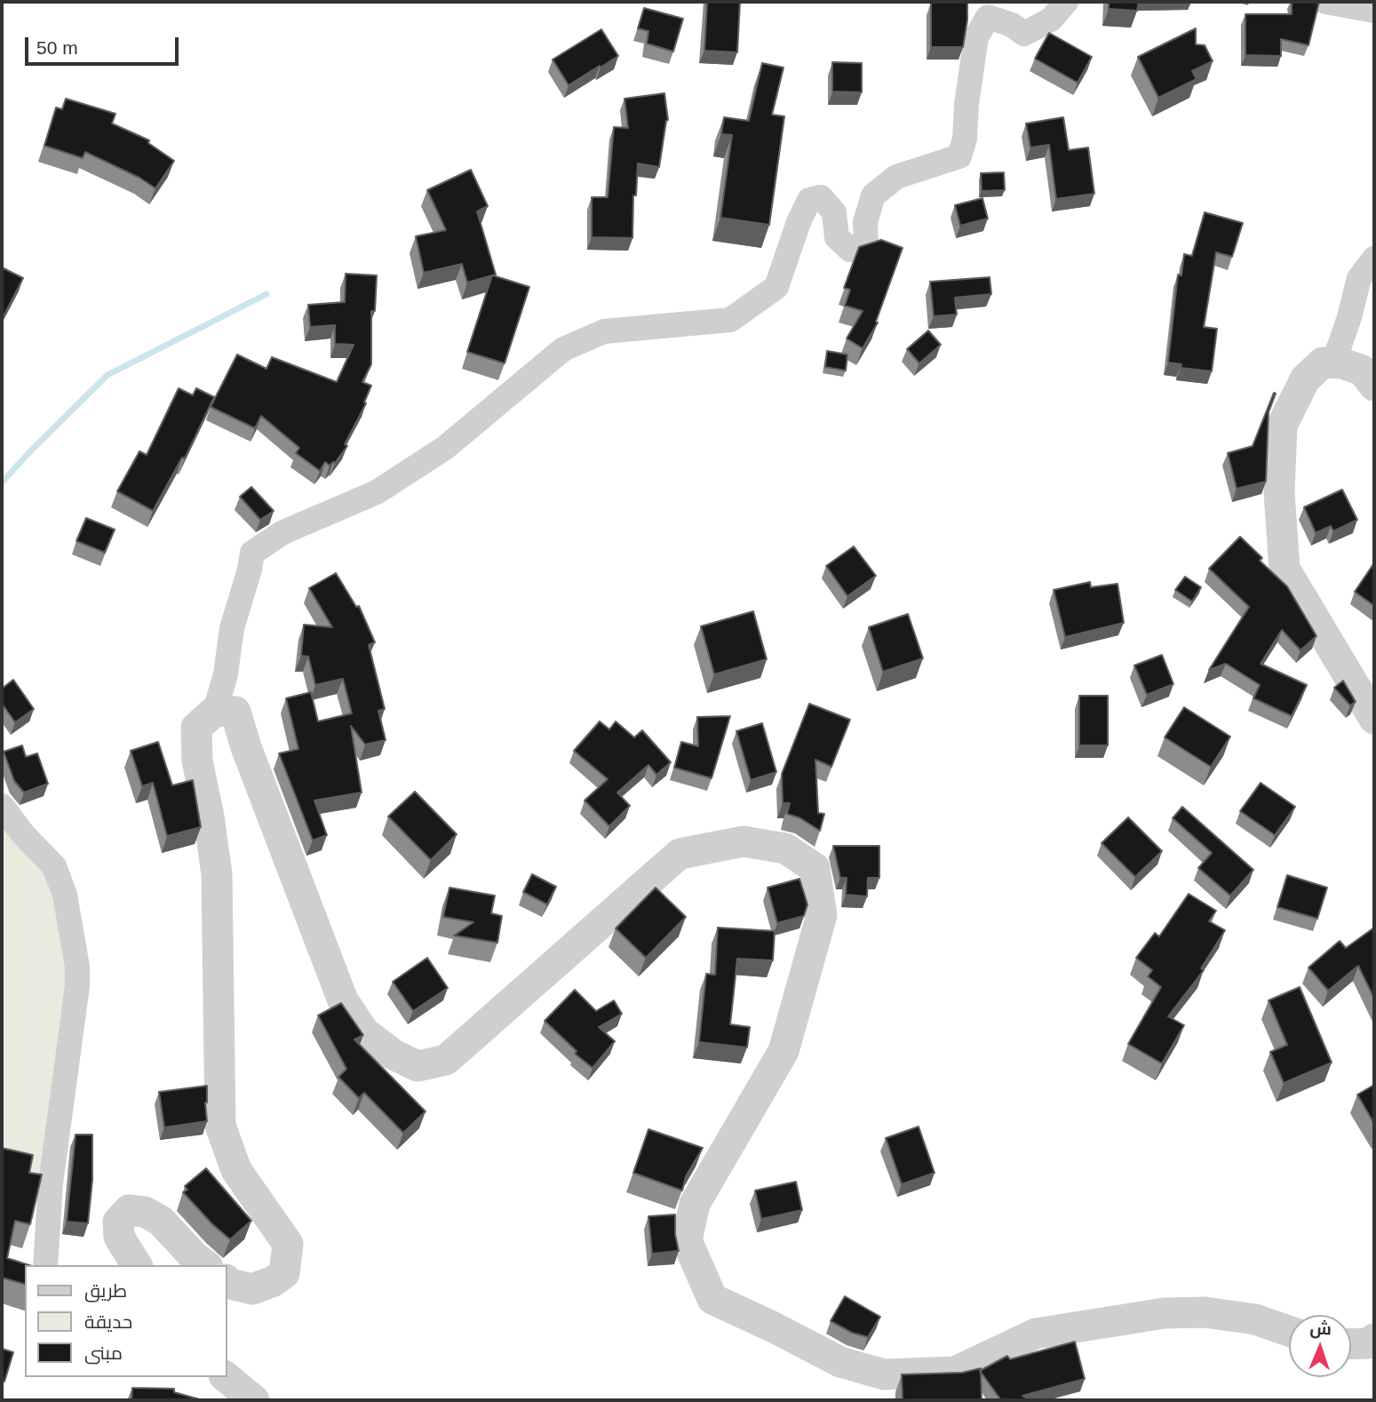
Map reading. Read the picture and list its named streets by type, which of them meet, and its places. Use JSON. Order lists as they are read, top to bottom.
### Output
{
  "legend": ["طريق", "حديقة", "مبنى"],
  "scale_bar": "50 m",
  "north": "top"
}
